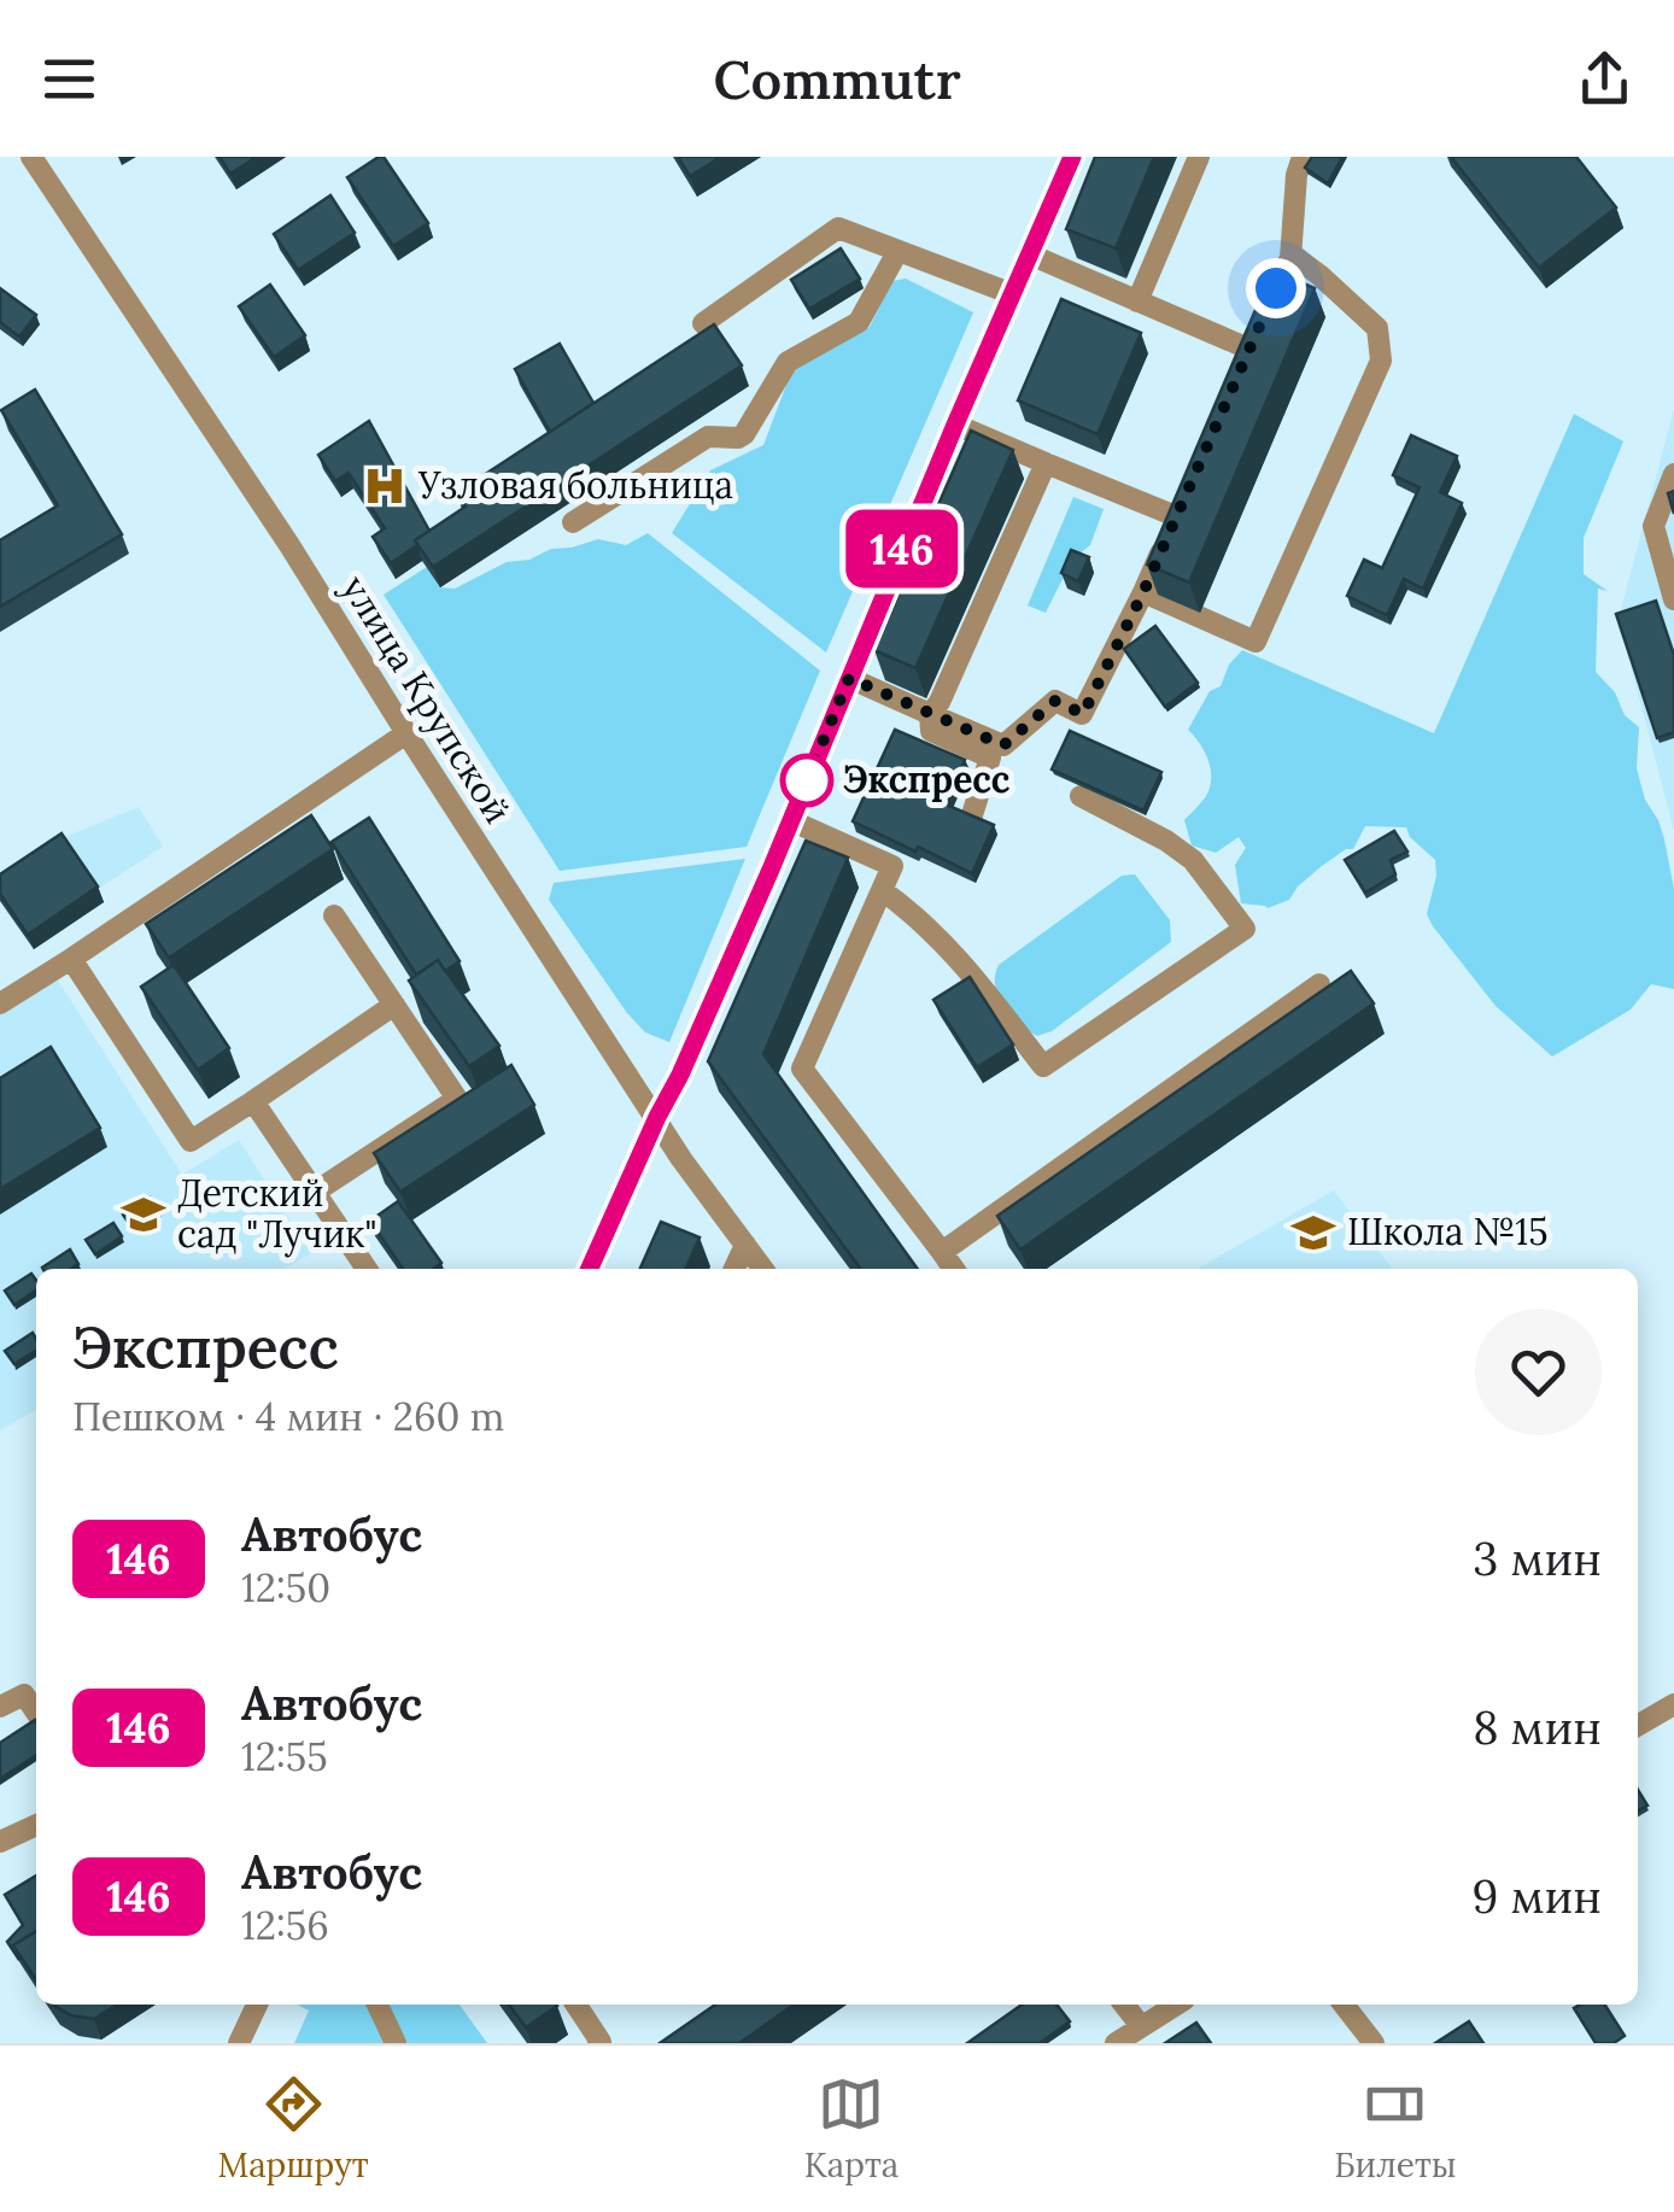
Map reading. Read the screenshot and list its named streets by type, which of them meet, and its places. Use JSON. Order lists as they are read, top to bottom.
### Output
{
  "streets": {
    "street": ["улица Крупской"]
  },
  "places": {
    "hospital": ["Узловая больница"],
    "other": ["Экспресс"],
    "school or university": ["Детский сад \"Лучик\"", "Школа №15"]
  },
  "lines": ["bus line 146"],
  "page": {
    "header": "Commutr",
    "on_map": "146",
    "heading": ["Экспресс", "Пешком · 4 мин · 260 m"],
    "list": [
      {
        "mark": "146",
        "name": "Автобус",
        "note": "12:50",
        "value": "3 мин"
      },
      {
        "mark": "146",
        "name": "Автобус",
        "note": "12:55",
        "value": "8 мин"
      },
      {
        "mark": "146",
        "name": "Автобус",
        "note": "12:56",
        "value": "9 мин"
      }
    ],
    "tabs": ["Маршрут", "Карта", "Билеты"]
  }
}
